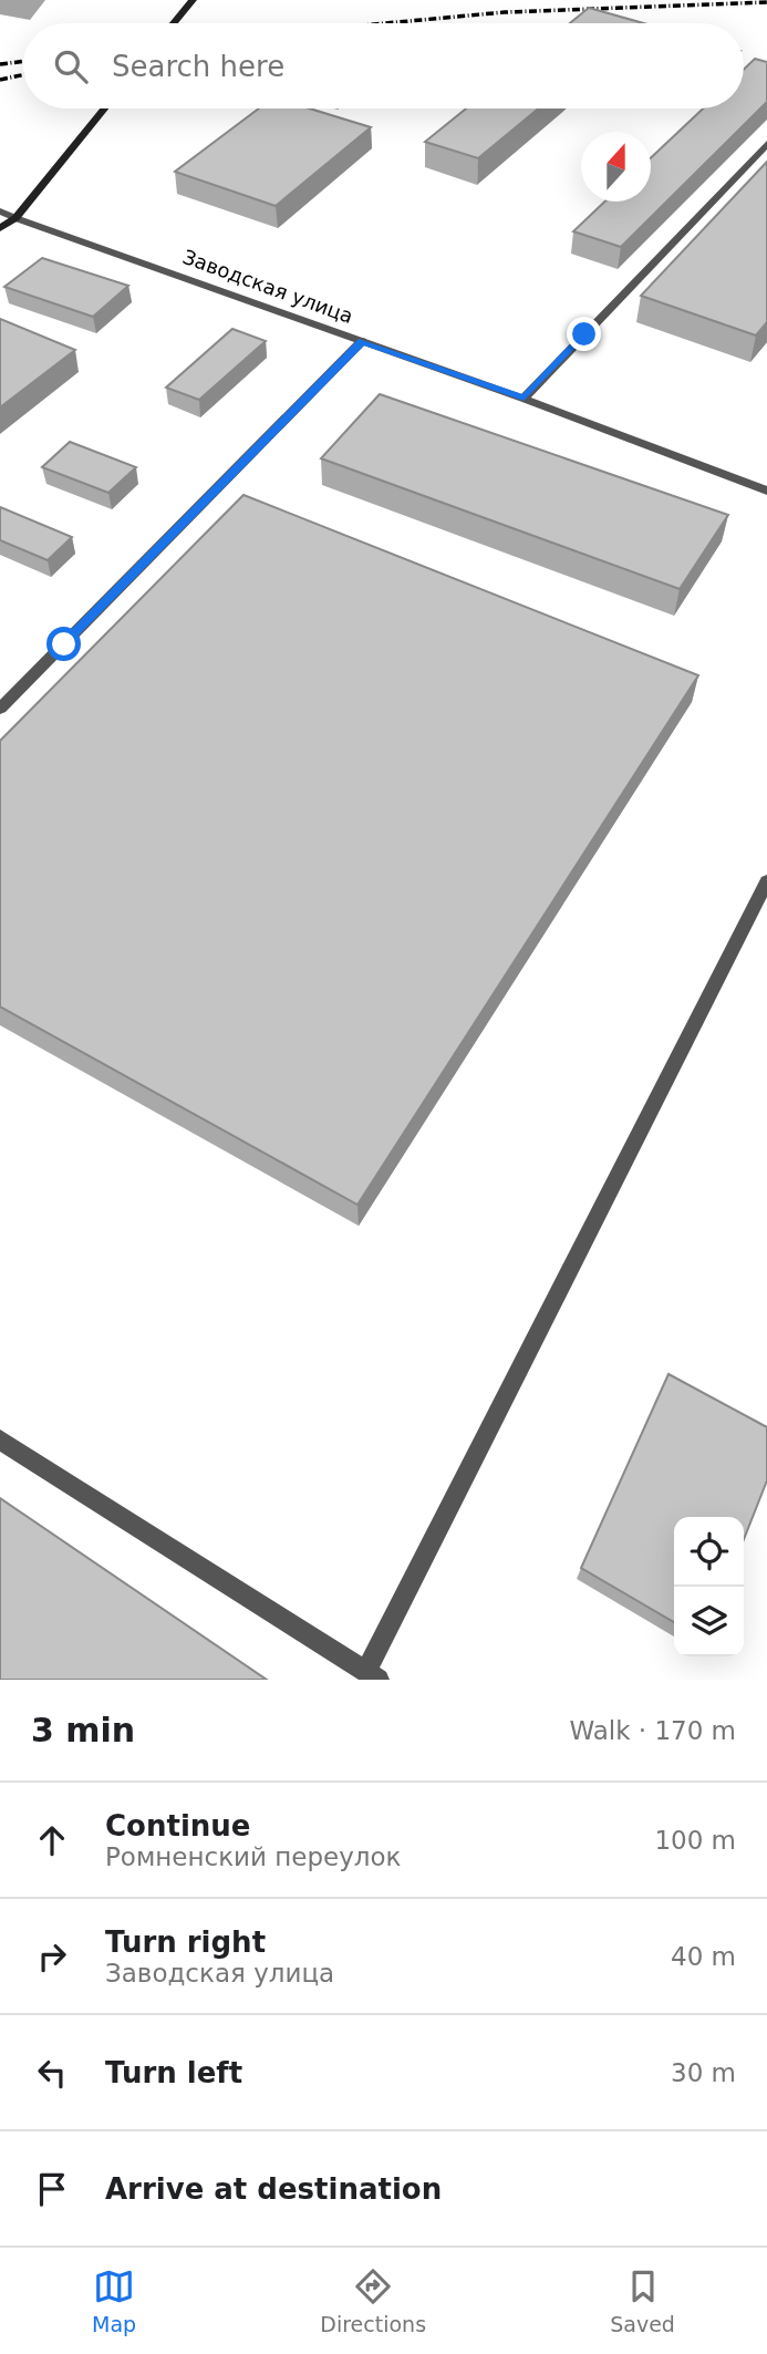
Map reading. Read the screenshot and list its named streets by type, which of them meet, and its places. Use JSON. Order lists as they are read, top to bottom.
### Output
{
  "streets": {
    "street": ["Заводская улица"]
  },
  "north": "top",
  "page": {
    "search": "Search here",
    "heading": ["3 min", "Walk · 170 m"],
    "list": [
      ["Continue", "Ромненский переулок", "100 m"],
      ["Turn right", "Заводская улица", "40 m"],
      ["Turn left", "30 m"],
      "Arrive at destination"
    ],
    "nav": ["Map", "Directions", "Saved"]
  }
}
